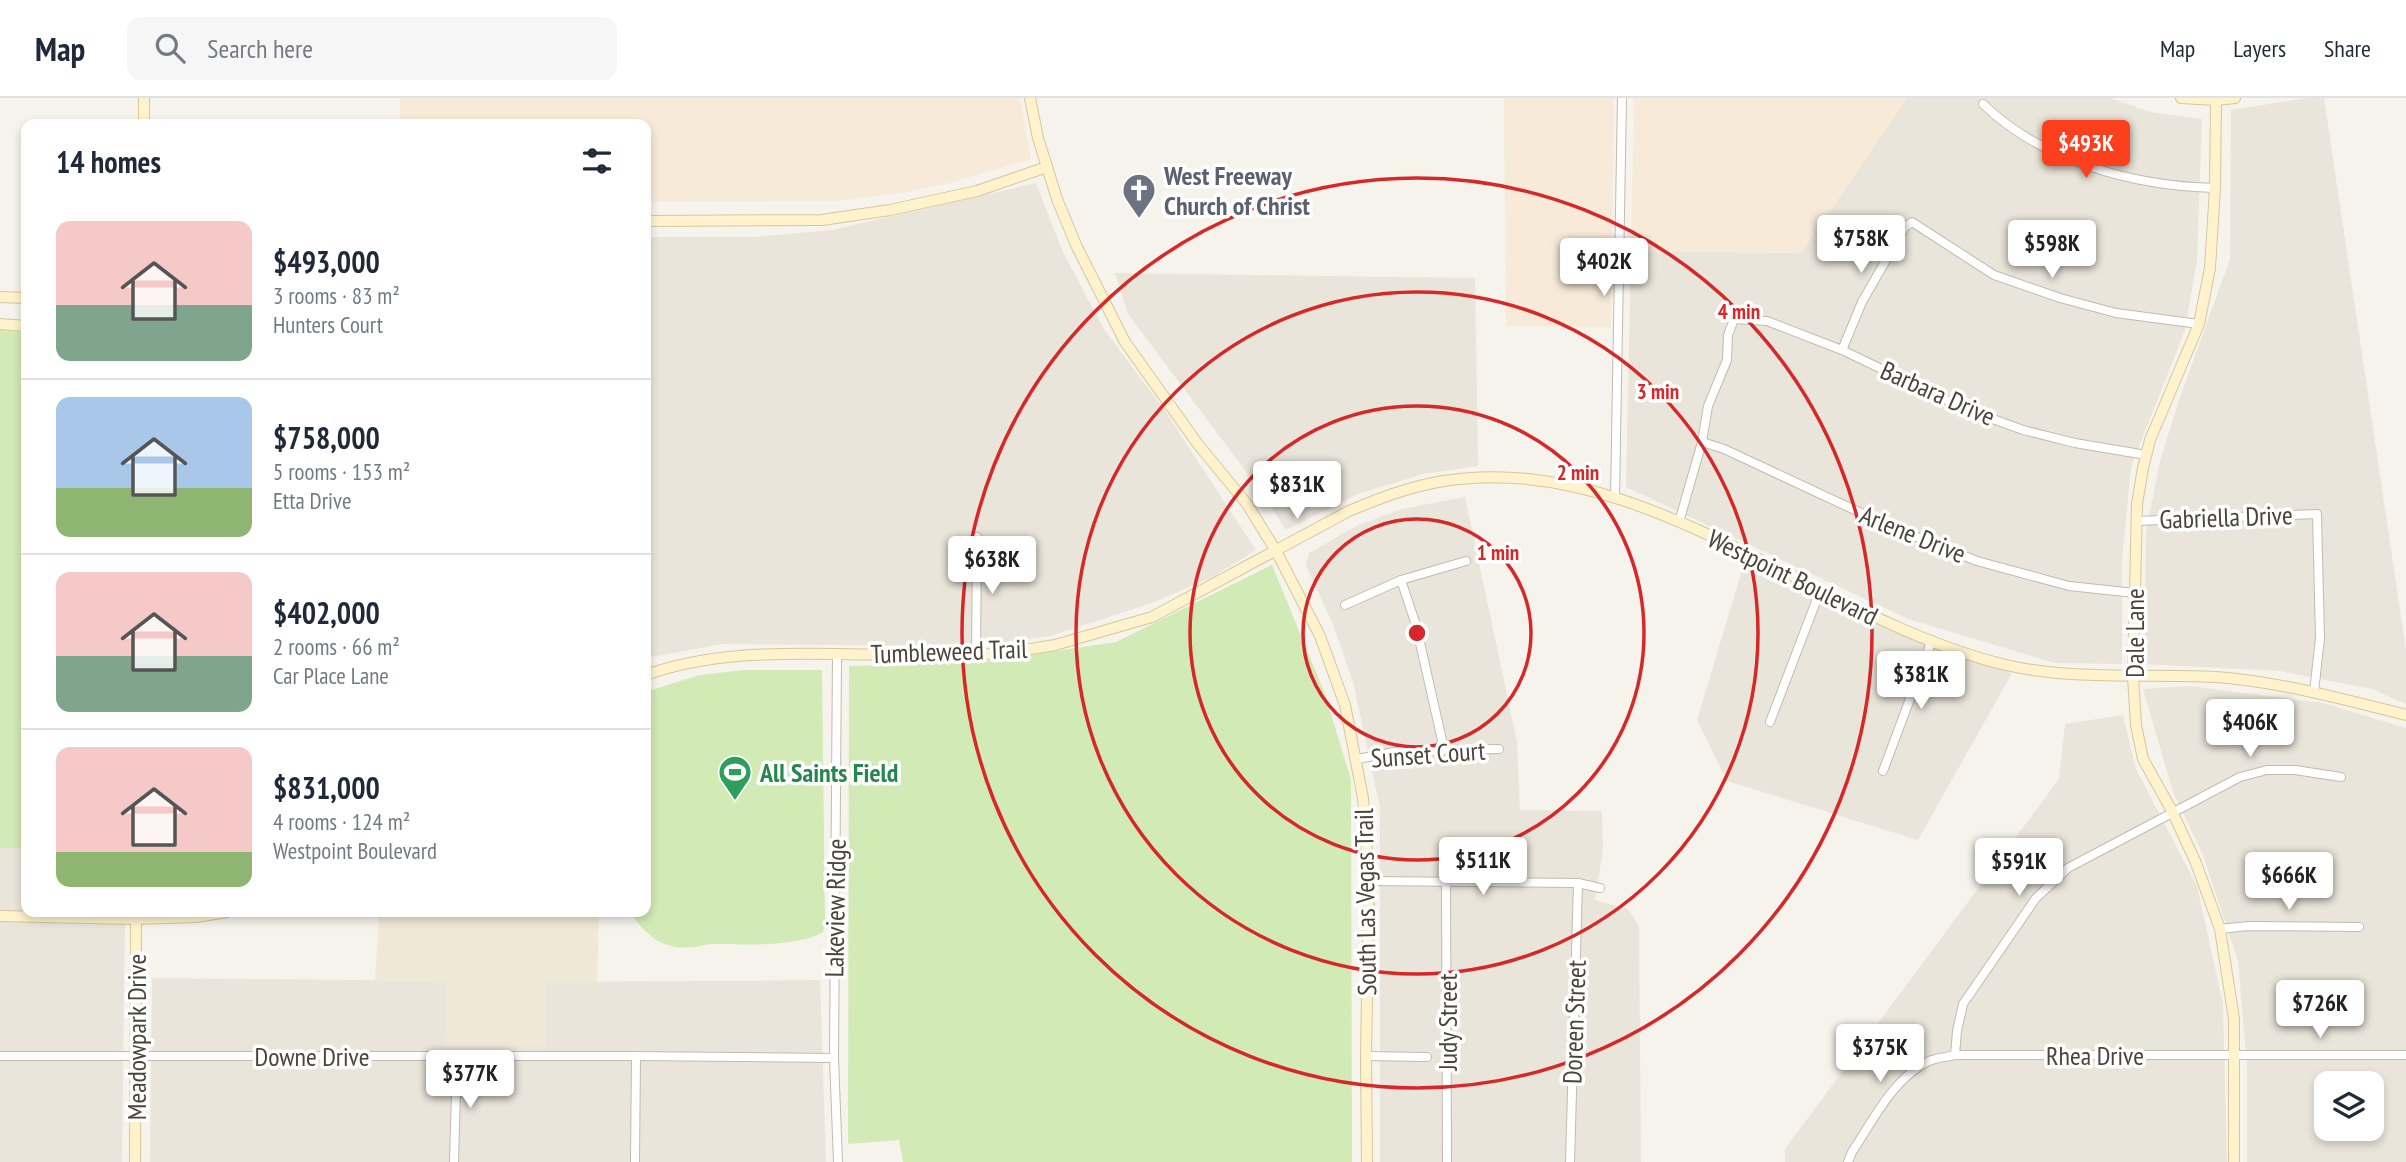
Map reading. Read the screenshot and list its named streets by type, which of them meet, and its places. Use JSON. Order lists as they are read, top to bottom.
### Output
{
  "streets": {
    "street": [
      "Barbara Drive",
      "Gabriella Drive",
      "Arlene Drive",
      "Westpoint Boulevard",
      "Dale Lane",
      "Tumbleweed Trail",
      "Sunset Court",
      "South Las Vegas Trail",
      "Lakeview Ridge",
      "Judy Street",
      "Doreen Street",
      "Meadowpark Drive",
      "Rhea Drive",
      "Downe Drive"
    ]
  },
  "crossings": [
    ["Barbara Drive", "Arlene Drive"],
    ["Barbara Drive", "Dale Lane"],
    ["Gabriella Drive", "Westpoint Boulevard"],
    ["Gabriella Drive", "Dale Lane"],
    ["Arlene Drive", "Dale Lane"],
    ["Westpoint Boulevard", "Dale Lane"],
    ["Westpoint Boulevard", "Tumbleweed Trail"],
    ["Westpoint Boulevard", "South Las Vegas Trail"],
    ["Dale Lane", "Rhea Drive"],
    ["Tumbleweed Trail", "South Las Vegas Trail"],
    ["Tumbleweed Trail", "Lakeview Ridge"],
    ["Sunset Court", "South Las Vegas Trail"],
    ["Lakeview Ridge", "Downe Drive"],
    ["Meadowpark Drive", "Downe Drive"]
  ],
  "places": {
    "church": ["West Freeway Church of Christ"],
    "sports": ["All Saints Field"]
  },
  "page": {
    "header": "Map",
    "search": "Search here",
    "nav": ["Map", "Layers", "Share"],
    "heading": "14 homes",
    "price": [
      "$493K",
      "$758K",
      "$598K",
      "$402K",
      "$831K",
      "$638K",
      "$381K",
      "$406K",
      "$511K",
      "$591K",
      "$666K",
      "$726K",
      "$375K",
      "$377K"
    ],
    "list": [
      {
        "name": "$493,000",
        "note": "3 rooms · 83 m² · Hunters Court"
      },
      {
        "name": "$758,000",
        "note": "5 rooms · 153 m² · Etta Drive"
      },
      {
        "name": "$402,000",
        "note": "2 rooms · 66 m² · Car Place Lane"
      },
      {
        "name": "$831,000",
        "note": "4 rooms · 124 m² · Westpoint Boulevard"
      }
    ]
  },
  "rings": [
    "4 min",
    "3 min",
    "2 min",
    "1 min"
  ]
}
